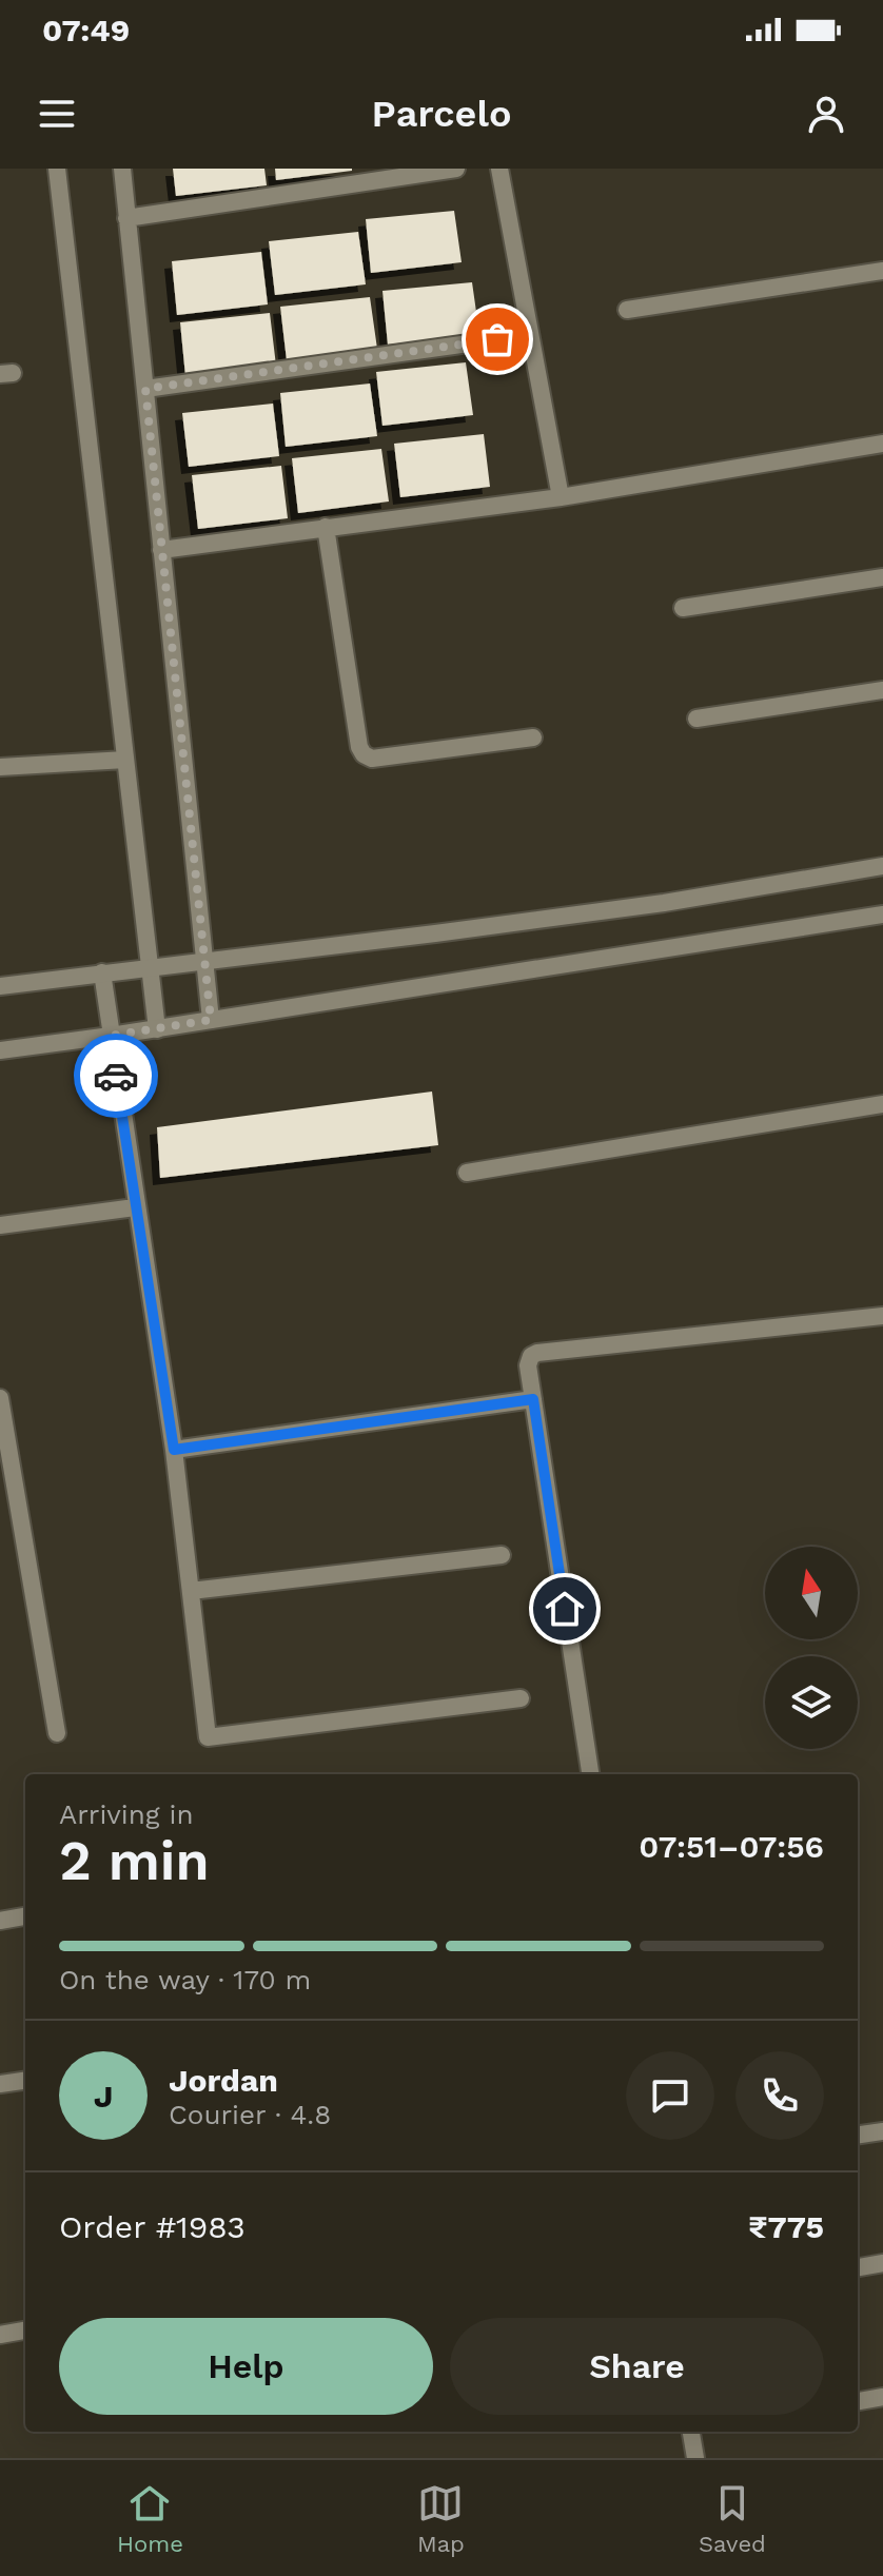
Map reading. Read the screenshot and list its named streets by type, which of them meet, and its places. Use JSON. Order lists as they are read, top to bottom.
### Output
{
  "north": "top",
  "page": {
    "status": "07:49",
    "header": "Parcelo",
    "heading": ["2 min", "Arriving in", "07:51–07:56"],
    "panel": [
      "Jordan",
      "Courier · 4.8",
      "Order #1983",
      "₹775"
    ],
    "bar": "On the way · 170 m",
    "round": "J",
    "buttons": ["Help", "Share"],
    "tabs": ["Home", "Map", "Saved"]
  }
}
